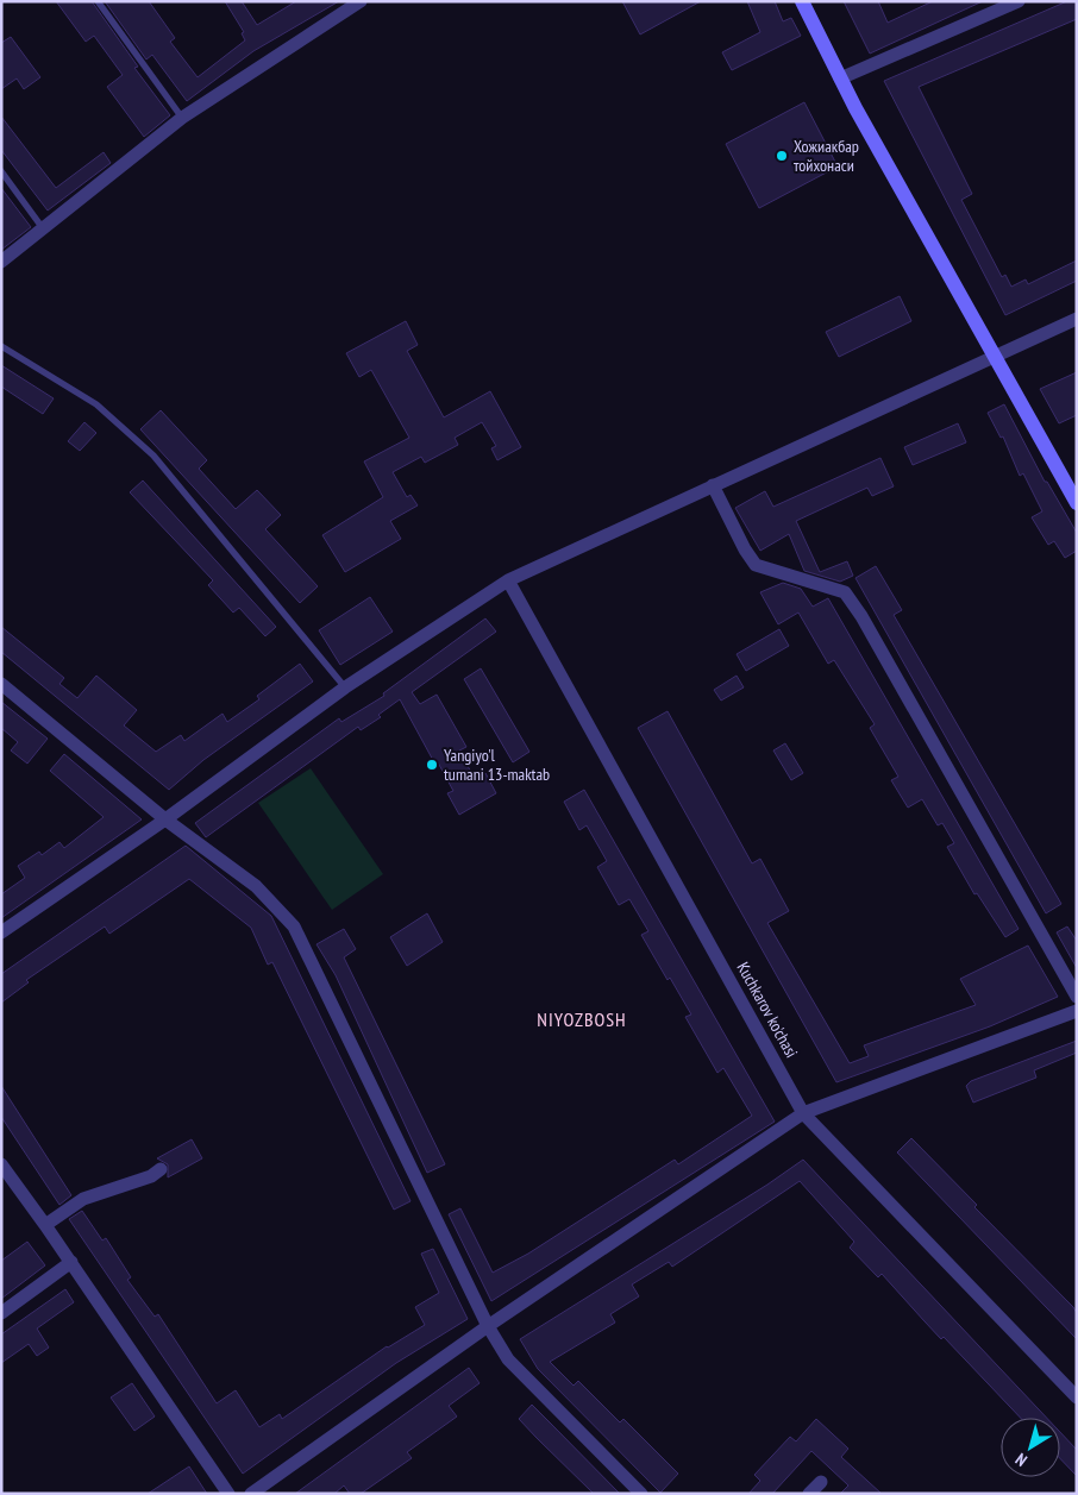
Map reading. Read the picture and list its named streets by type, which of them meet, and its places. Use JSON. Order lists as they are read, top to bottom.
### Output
{
  "streets": {
    "street": ["Kuchkarov ko'chasi"]
  },
  "districts": ["NIYOZBOSH"],
  "places": ["Хожиакбар тойхонаси", "Yangiyo'l tumani 13-maktab"],
  "north": "bottom left"
}
